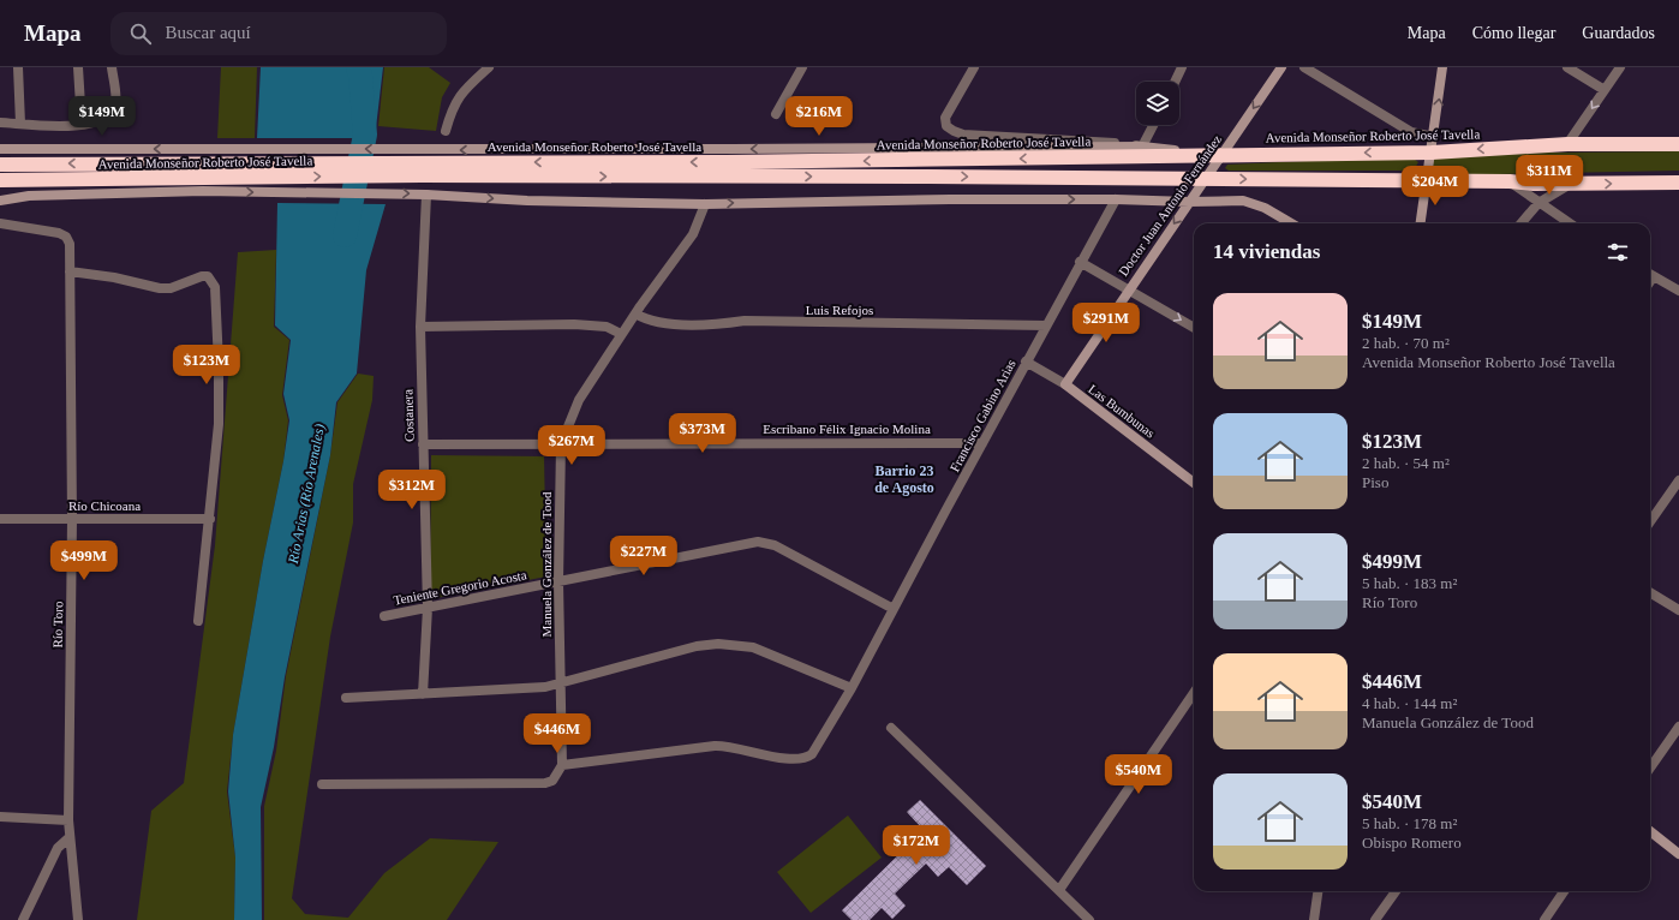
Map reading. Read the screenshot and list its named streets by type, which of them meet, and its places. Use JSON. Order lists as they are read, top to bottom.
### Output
{
  "streets": {
    "highway": ["Avenida Monseñor Roberto José Tavella"],
    "street": [
      "Doctor Juan Antonio Fernández",
      "Luis Refojos",
      "Las Bumbunas",
      "Costanera",
      "Francisco Gabino Arias",
      "Escribano Félix Ignacio Molina",
      "Río Chicoana",
      "Manuela González de Tood",
      "Teniente Gregorio Acosta",
      "Río Toro"
    ]
  },
  "crossings": [
    ["Avenida Monseñor Roberto José Tavella", "Doctor Juan Antonio Fernández"],
    ["Doctor Juan Antonio Fernández", "Las Bumbunas"],
    ["Luis Refojos", "Francisco Gabino Arias"],
    ["Luis Refojos", "Manuela González de Tood"],
    ["Las Bumbunas", "Francisco Gabino Arias"],
    ["Costanera", "Escribano Félix Ignacio Molina"],
    ["Costanera", "Teniente Gregorio Acosta"],
    ["Francisco Gabino Arias", "Escribano Félix Ignacio Molina"],
    ["Francisco Gabino Arias", "Manuela González de Tood"],
    ["Francisco Gabino Arias", "Teniente Gregorio Acosta"],
    ["Escribano Félix Ignacio Molina", "Manuela González de Tood"],
    ["Río Chicoana", "Río Toro"],
    ["Manuela González de Tood", "Teniente Gregorio Acosta"]
  ],
  "one_way": ["Doctor Juan Antonio Fernández"],
  "districts": ["Barrio 23 de Agosto"],
  "water": ["Río Arias (Río Arenales)"],
  "page": {
    "header": "Mapa",
    "search": "Buscar aquí",
    "nav": ["Mapa", "Cómo llegar", "Guardados"],
    "price": [
      "$149M",
      "$216M",
      "$311M",
      "$204M",
      "$291M",
      "$123M",
      "$373M",
      "$267M",
      "$312M",
      "$227M",
      "$499M",
      "$446M",
      "$540M",
      "$172M"
    ],
    "heading": "14 viviendas",
    "list": [
      {
        "name": "$149M",
        "note": "2 hab. · 70 m² · Avenida Monseñor Roberto José Tavella"
      },
      {
        "name": "$123M",
        "note": "2 hab. · 54 m² · Piso"
      },
      {
        "name": "$499M",
        "note": "5 hab. · 183 m² · Río Toro"
      },
      {
        "name": "$446M",
        "note": "4 hab. · 144 m² · Manuela González de Tood"
      },
      {
        "name": "$540M",
        "note": "5 hab. · 178 m² · Obispo Romero"
      }
    ]
  }
}
